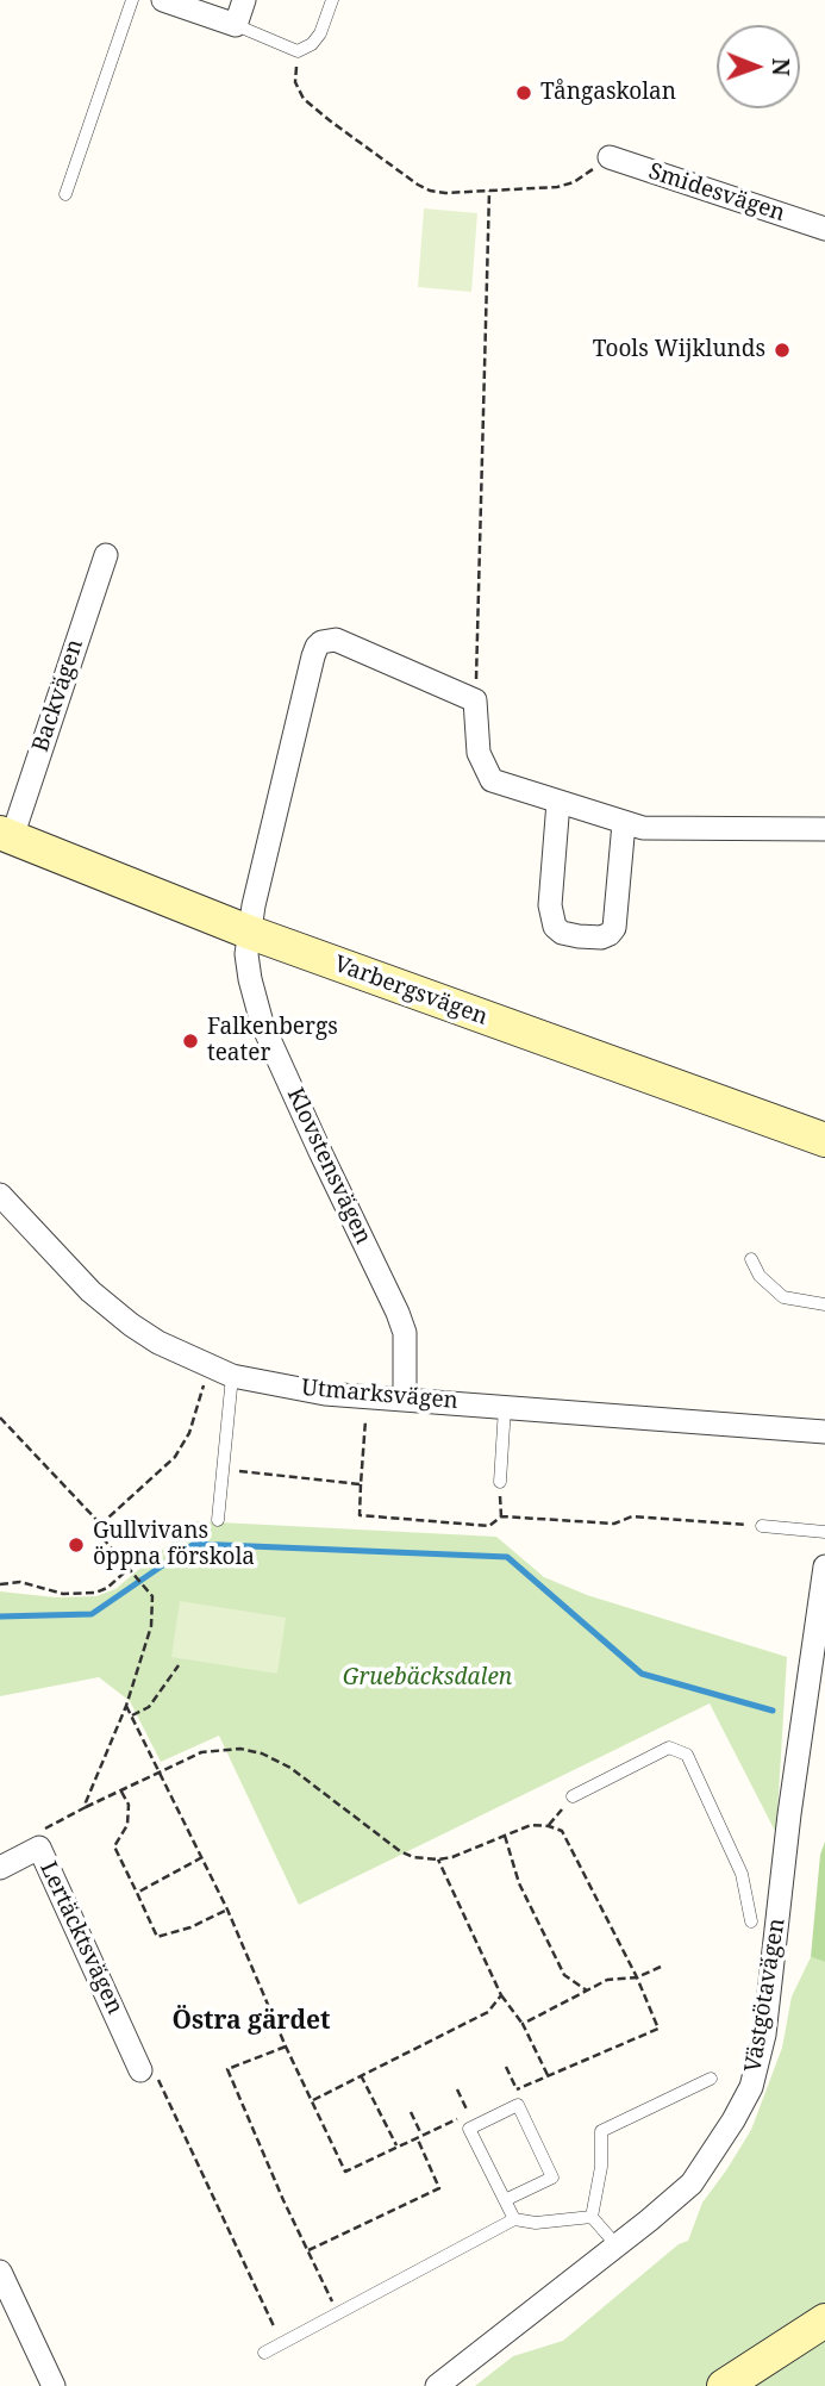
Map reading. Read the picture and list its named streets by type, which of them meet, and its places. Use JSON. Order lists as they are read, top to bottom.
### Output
{
  "streets": {
    "main road": ["Varbergsvägen"],
    "street": [
      "Smidesvägen",
      "Backvägen",
      "Klovstensvägen",
      "Utmarksvägen",
      "Lertäcktsvägen",
      "Västgötavägen"
    ]
  },
  "crossings": [
    ["Backvägen", "Varbergsvägen"],
    ["Varbergsvägen", "Klovstensvägen"],
    ["Klovstensvägen", "Utmarksvägen"]
  ],
  "districts": ["Östra gärdet"],
  "parks": ["Gruebäcksdalen"],
  "places": [
    "Tångaskolan",
    "Tools Wijklunds",
    "Falkenbergs teater",
    "Gullvivans öppna förskola"
  ],
  "north": "right"
}
